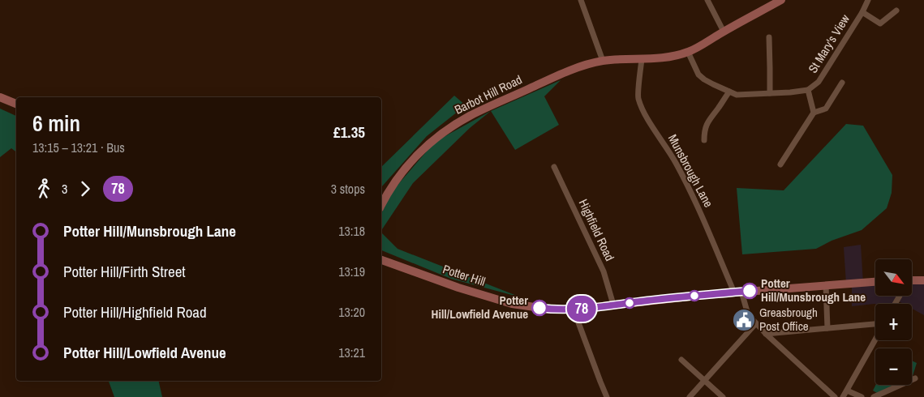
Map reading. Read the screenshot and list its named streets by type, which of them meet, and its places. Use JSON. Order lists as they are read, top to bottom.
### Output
{
  "streets": {
    "main road": ["Barbot Hill Road", "Potter Hill"],
    "street": ["St Mary's View", "Munsbrough Lane", "Highfield Road"]
  },
  "crossings": [
    ["St Mary's View", "Barbot Hill Road"],
    ["Barbot Hill Road", "Munsbrough Lane"],
    ["Munsbrough Lane", "Potter Hill"],
    ["Highfield Road", "Potter Hill"]
  ],
  "places": {
    "other": ["Potter Hill/Munsbrough Lane", "Potter Hill/Lowfield Avenue"],
    "public building": ["Greasbrough Post Office"]
  },
  "lines": ["bus line 78"],
  "north": "bottom right",
  "page": {
    "on_map": "78",
    "heading": ["6 min", "13:15 – 13:21 · Bus", "£1.35"],
    "legs": ["3", "78", "3 stops"],
    "list": [
      {
        "name": "Potter Hill/Munsbrough Lane",
        "value": "13:18"
      },
      {
        "name": "Potter Hill/Firth Street",
        "value": "13:19"
      },
      {
        "name": "Potter Hill/Highfield Road",
        "value": "13:20"
      },
      {
        "name": "Potter Hill/Lowfield Avenue",
        "value": "13:21"
      }
    ],
    "map_buttons": ["+", "−"]
  }
}
